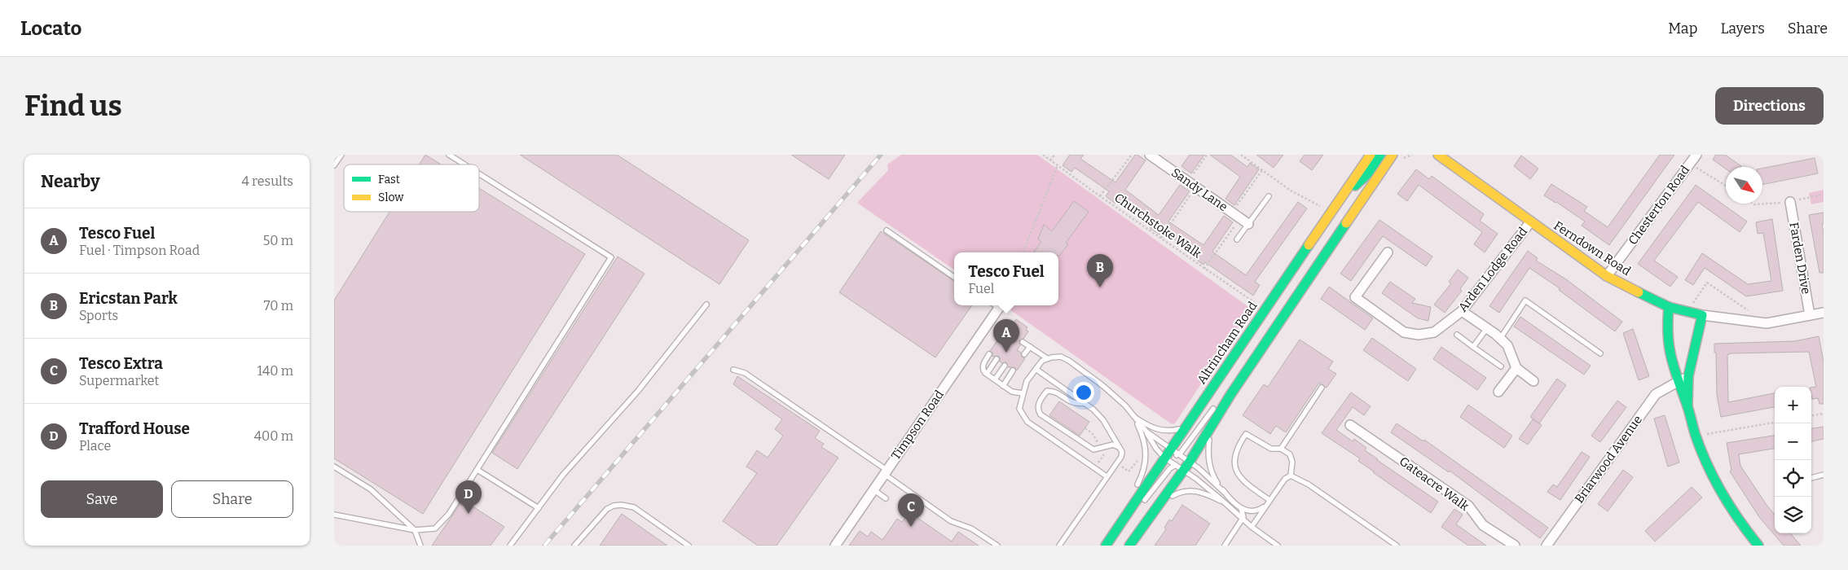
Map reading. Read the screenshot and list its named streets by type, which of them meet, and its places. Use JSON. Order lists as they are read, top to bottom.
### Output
{
  "streets": {
    "main road": ["Ferndown Road", "Altrincham Road"],
    "street": [
      "Sandy Lane",
      "Chesterton Road",
      "Farden Drive",
      "Arden Lodge Road",
      "Timpson Road",
      "Briarwood Avenue",
      "Gateacre Walk"
    ],
    "path": ["Churchstoke Walk"]
  },
  "crossings": [
    ["Chesterton Road", "Ferndown Road"],
    ["Churchstoke Walk", "Altrincham Road"],
    ["Ferndown Road", "Farden Drive"],
    ["Ferndown Road", "Arden Lodge Road"]
  ],
  "legend": ["Fast", "Slow"],
  "north": "bottom right",
  "page": {
    "header": "Locato",
    "nav": ["Map", "Layers", "Share"],
    "buttons": [
      "Directions",
      ["Save", "Share"]
    ],
    "title": "Find us",
    "heading": ["Nearby", "4 results"],
    "list": [
      {
        "mark": "A",
        "name": "Tesco Fuel",
        "note": "Fuel · Timpson Road",
        "value": "50 m"
      },
      {
        "mark": "B",
        "name": "Ericstan Park",
        "note": "Sports",
        "value": "70 m"
      },
      {
        "mark": "C",
        "name": "Tesco Extra",
        "note": "Supermarket",
        "value": "140 m"
      },
      {
        "mark": "D",
        "name": "Trafford House",
        "note": "Place",
        "value": "400 m"
      }
    ],
    "popup": ["Tesco Fuel", "Fuel"],
    "pins": [
      "B",
      "A",
      "D",
      "C"
    ],
    "map_buttons": ["+", "−"]
  }
}
